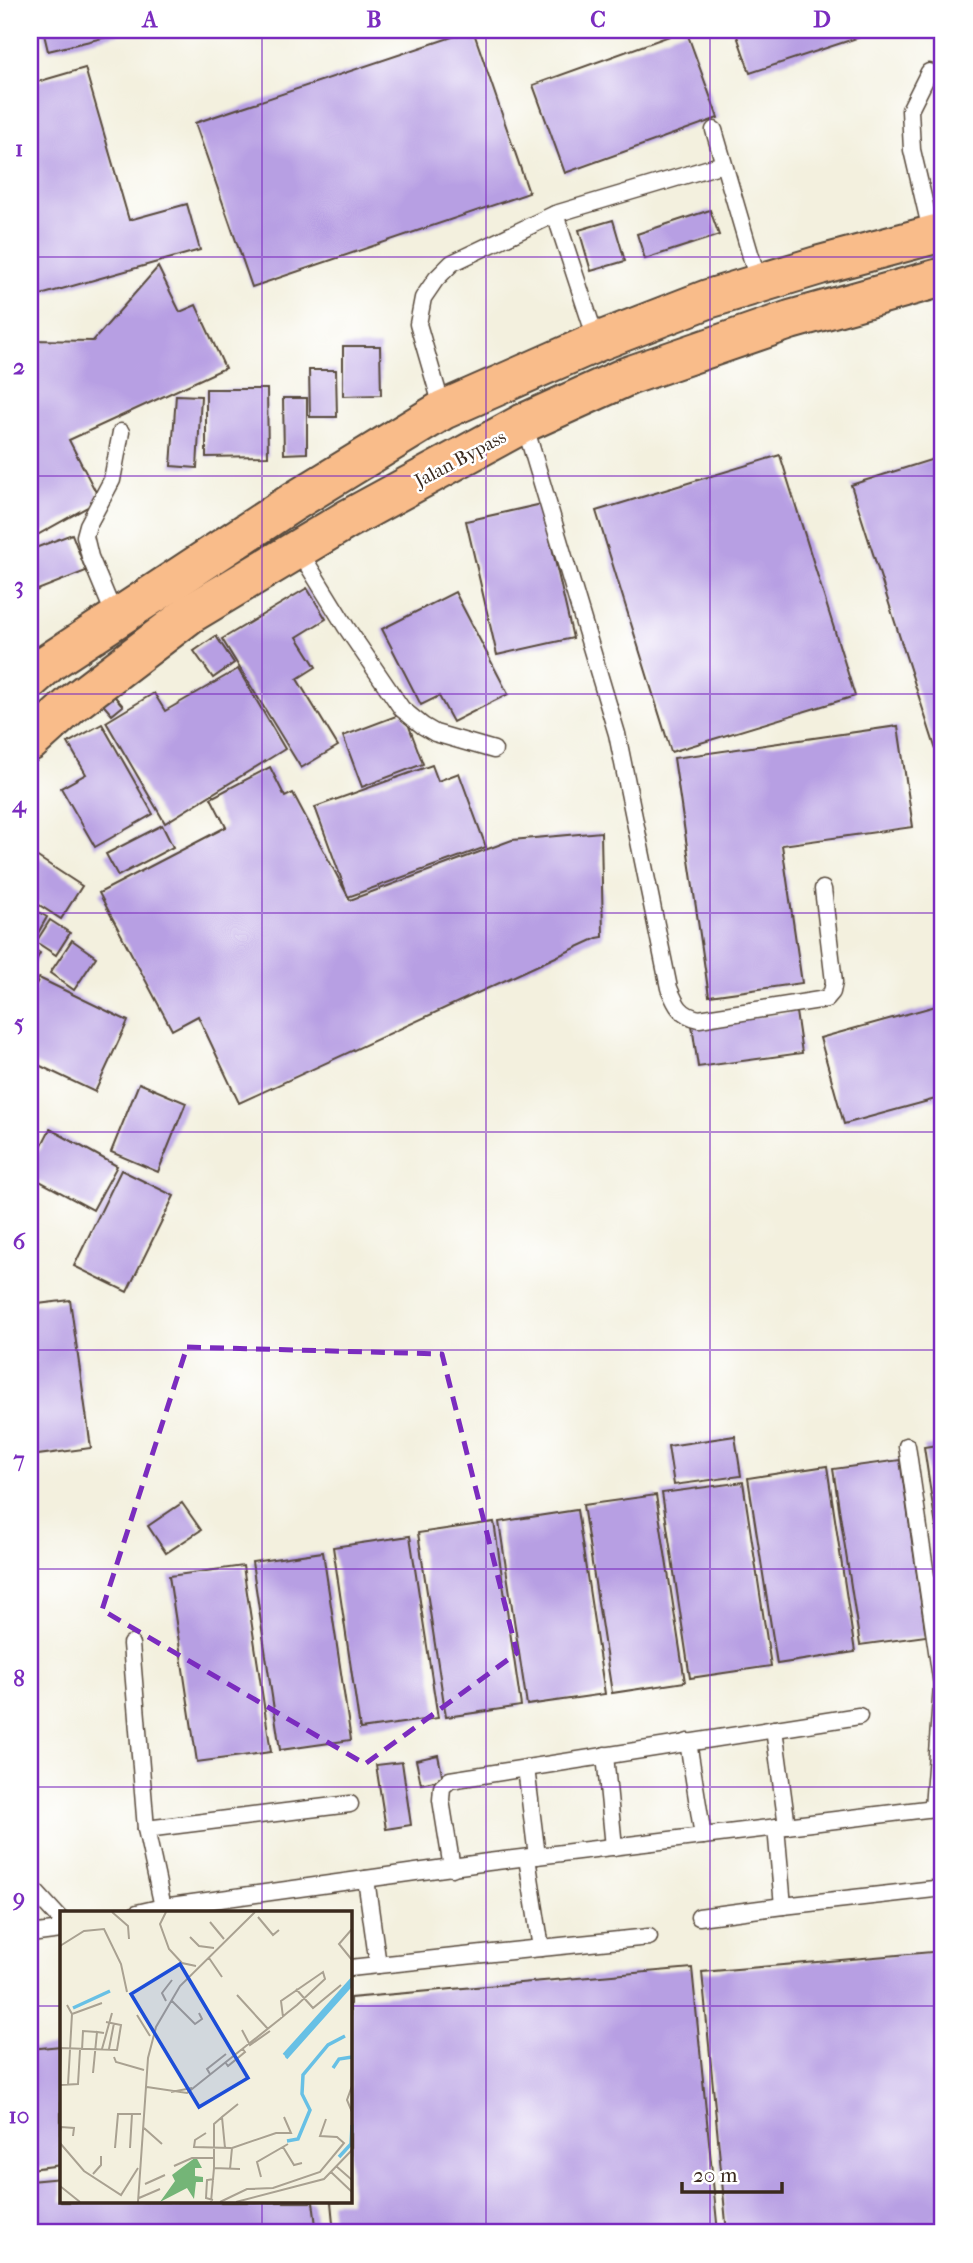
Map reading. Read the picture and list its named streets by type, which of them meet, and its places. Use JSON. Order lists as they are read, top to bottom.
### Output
{
  "streets": {
    "highway": ["Jalan Bypass"]
  },
  "scale_bar": "20 m",
  "grid": {
    "columns": [
      "A",
      "B",
      "C",
      "D"
    ],
    "rows": [
      "1",
      "2",
      "3",
      "4",
      "5",
      "6",
      "7",
      "8",
      "9",
      "10"
    ]
  }
}
